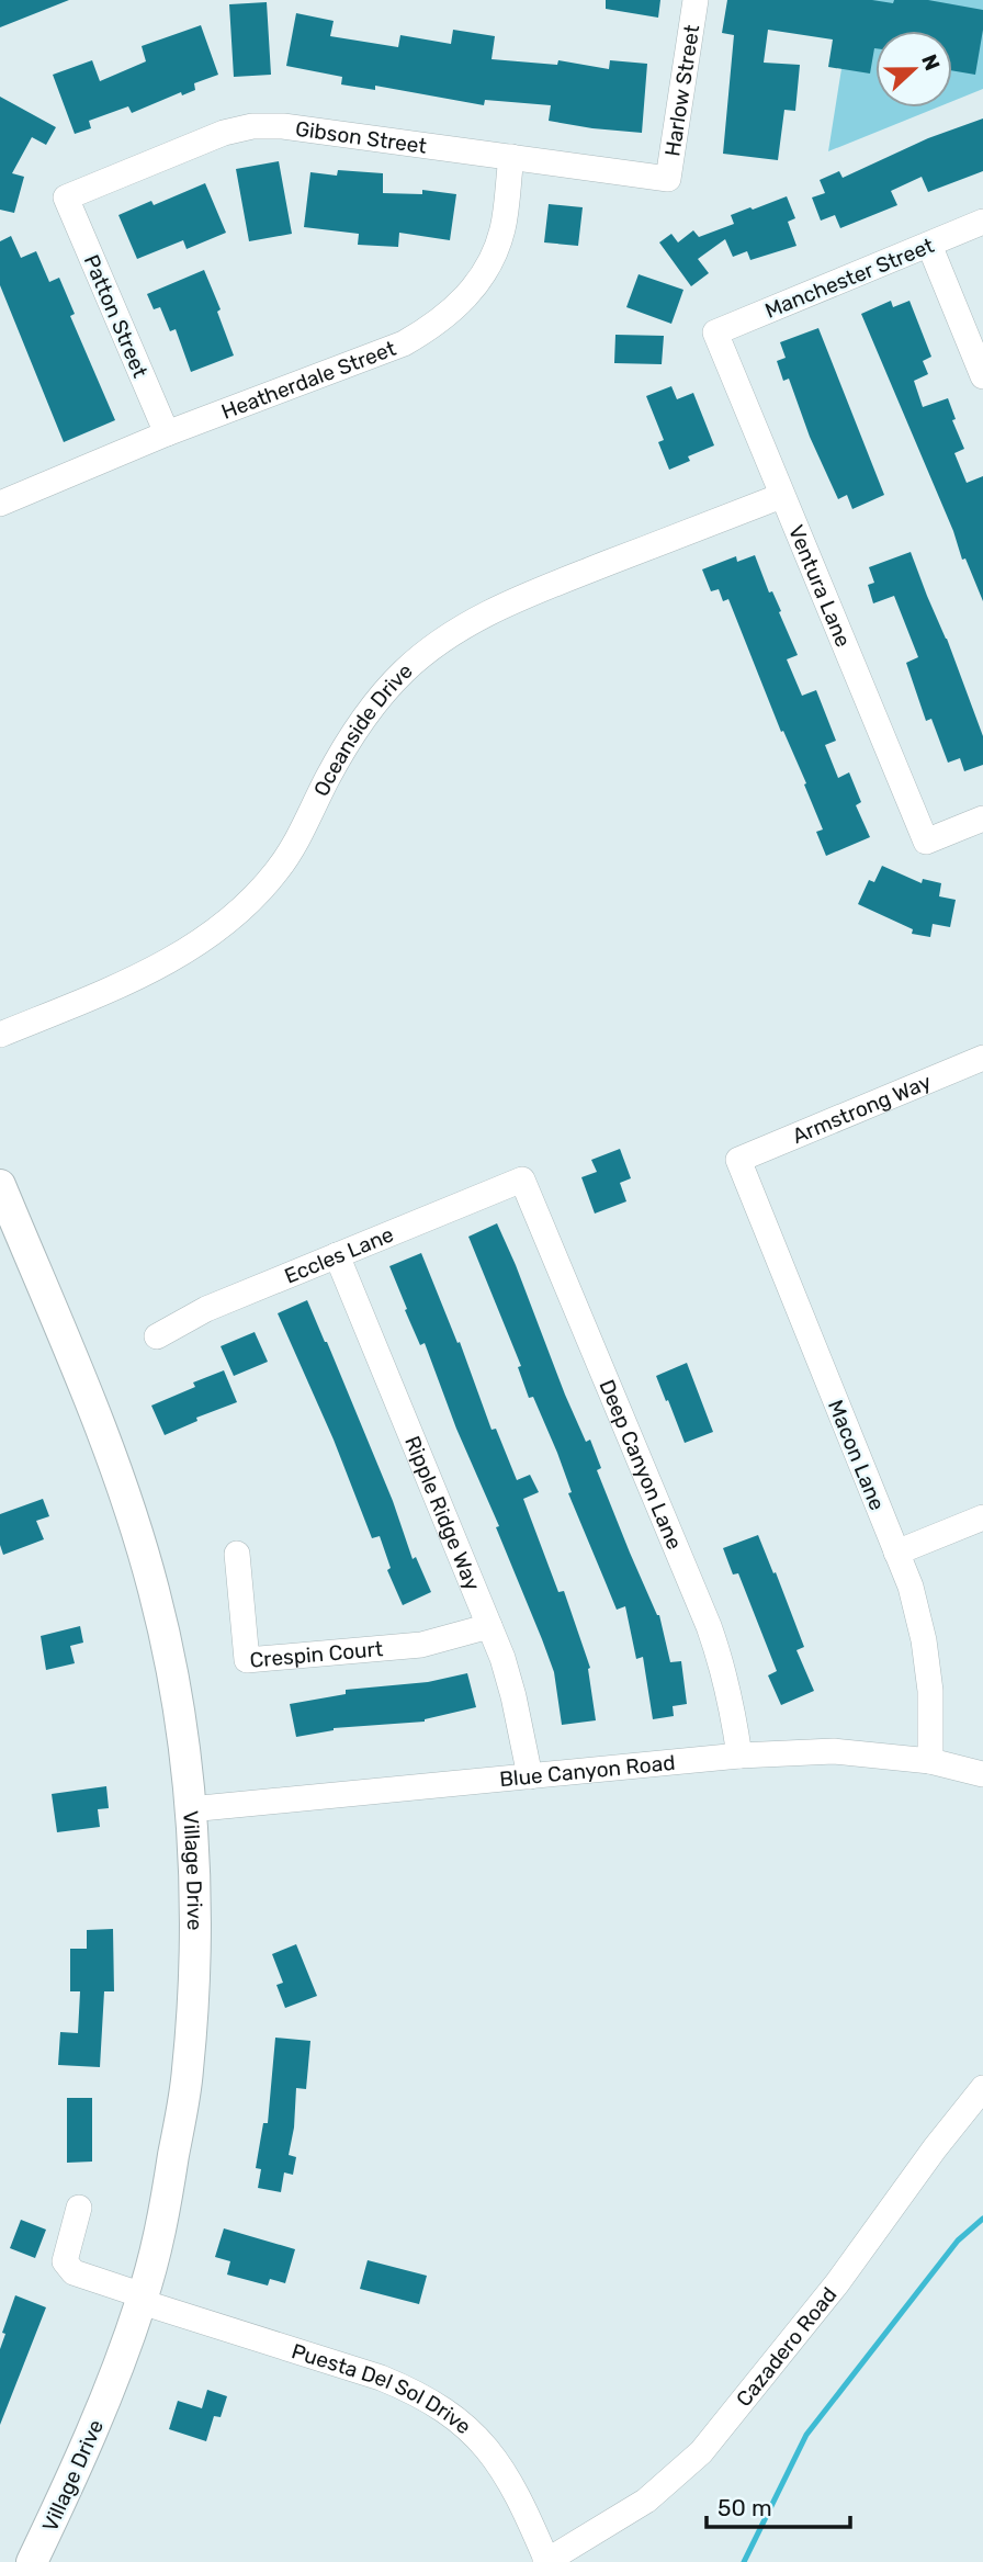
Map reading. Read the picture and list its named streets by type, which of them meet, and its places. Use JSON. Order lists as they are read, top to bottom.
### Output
{
  "streets": {
    "main road": ["Village Drive"],
    "street": [
      "Harlow Street",
      "Gibson Street",
      "Manchester Street",
      "Patton Street",
      "Heatherdale Street",
      "Ventura Lane",
      "Oceanside Drive",
      "Armstrong Way",
      "Eccles Lane",
      "Macon Lane",
      "Deep Canyon Lane",
      "Ripple Ridge Way",
      "Crespin Court",
      "Blue Canyon Road",
      "Cazadero Road",
      "Puesta Del Sol Drive"
    ]
  },
  "crossings": [
    ["Harlow Street", "Gibson Street"],
    ["Gibson Street", "Patton Street"],
    ["Gibson Street", "Heatherdale Street"],
    ["Manchester Street", "Ventura Lane"],
    ["Patton Street", "Heatherdale Street"],
    ["Ventura Lane", "Oceanside Drive"],
    ["Armstrong Way", "Macon Lane"],
    ["Eccles Lane", "Deep Canyon Lane"],
    ["Eccles Lane", "Ripple Ridge Way"],
    ["Macon Lane", "Blue Canyon Road"],
    ["Deep Canyon Lane", "Blue Canyon Road"],
    ["Ripple Ridge Way", "Crespin Court"],
    ["Ripple Ridge Way", "Blue Canyon Road"],
    ["Blue Canyon Road", "Village Drive"],
    ["Village Drive", "Puesta Del Sol Drive"],
    ["Cazadero Road", "Puesta Del Sol Drive"]
  ],
  "scale_bar": "50 m",
  "north": "right"
}
